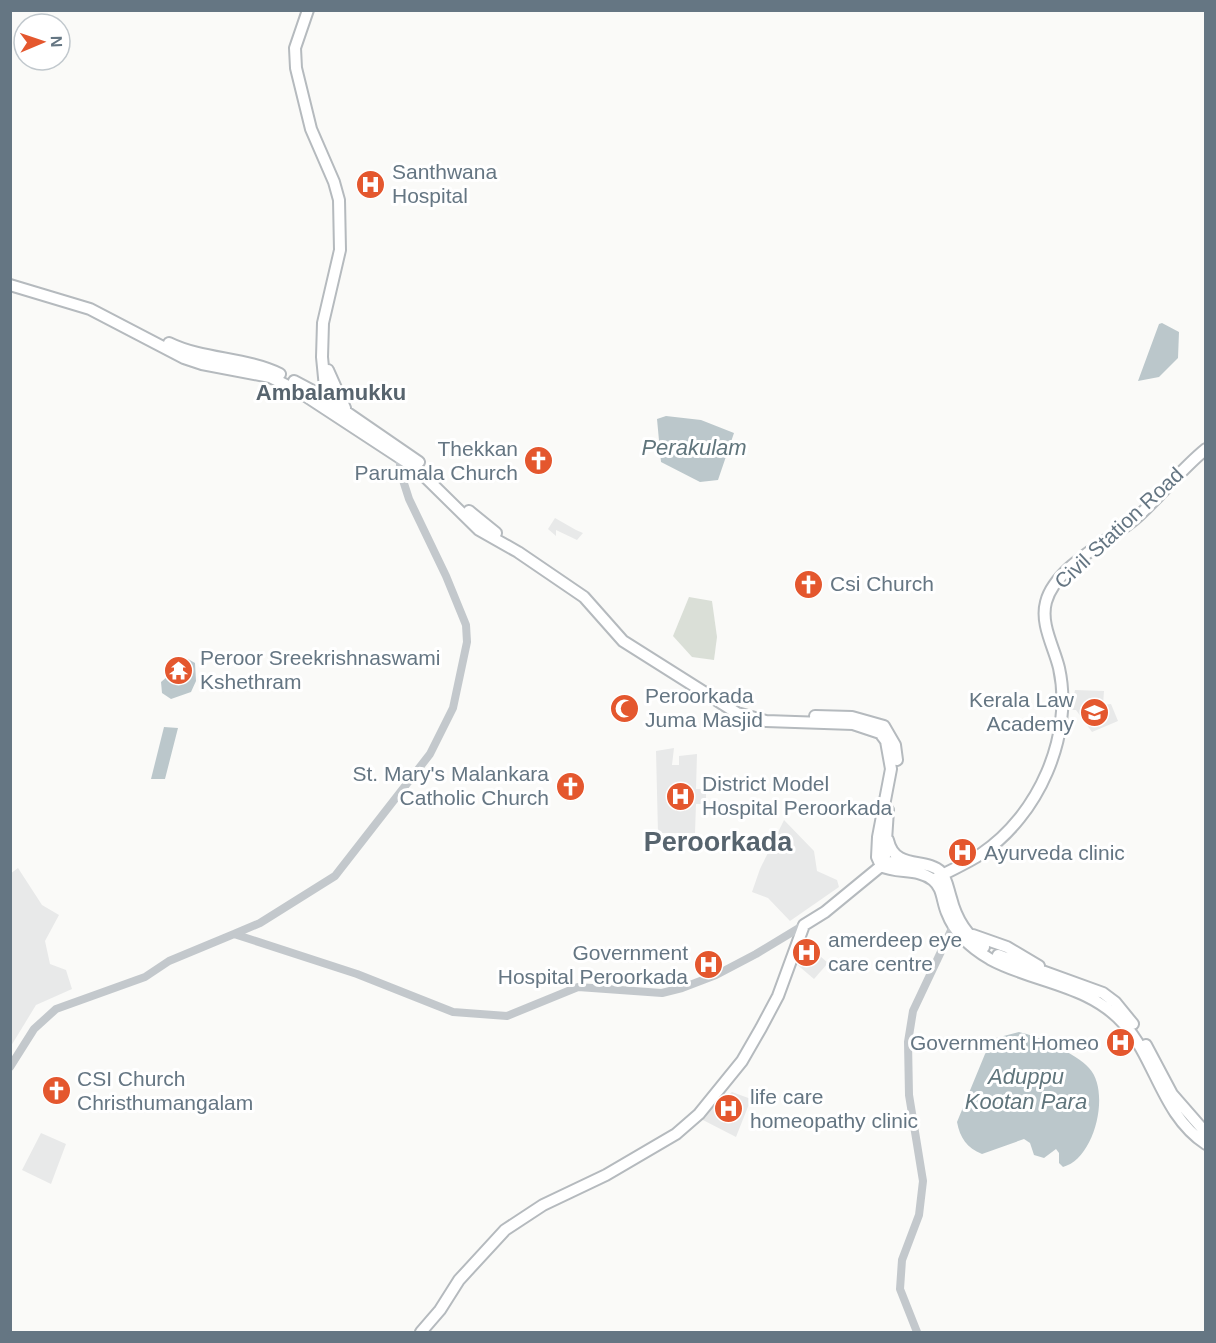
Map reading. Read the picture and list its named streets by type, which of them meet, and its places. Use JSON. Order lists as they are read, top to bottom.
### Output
{
  "streets": {
    "main road": ["Civil Station Road"]
  },
  "districts": ["Ambalamukku", "Peroorkada"],
  "water": ["Perakulam", "Aduppu Kootan Para"],
  "places": {
    "hospital": [
      "Santhwana Hospital",
      "District Model Hospital Peroorkada",
      "Ayurveda clinic",
      "amerdeep eye care centre",
      "Government Hospital Peroorkada",
      "Government Homeo",
      "life care homeopathy clinic"
    ],
    "church": [
      "Thekkan Parumala Church",
      "Csi Church",
      "St. Mary's Malankara Catholic Church",
      "CSI Church Christhumangalam"
    ],
    "temple": ["Peroor Sreekrishnaswami Kshethram"],
    "mosque": ["Peroorkada Juma Masjid"],
    "school or university": ["Kerala Law Academy"]
  },
  "north": "right"
}
